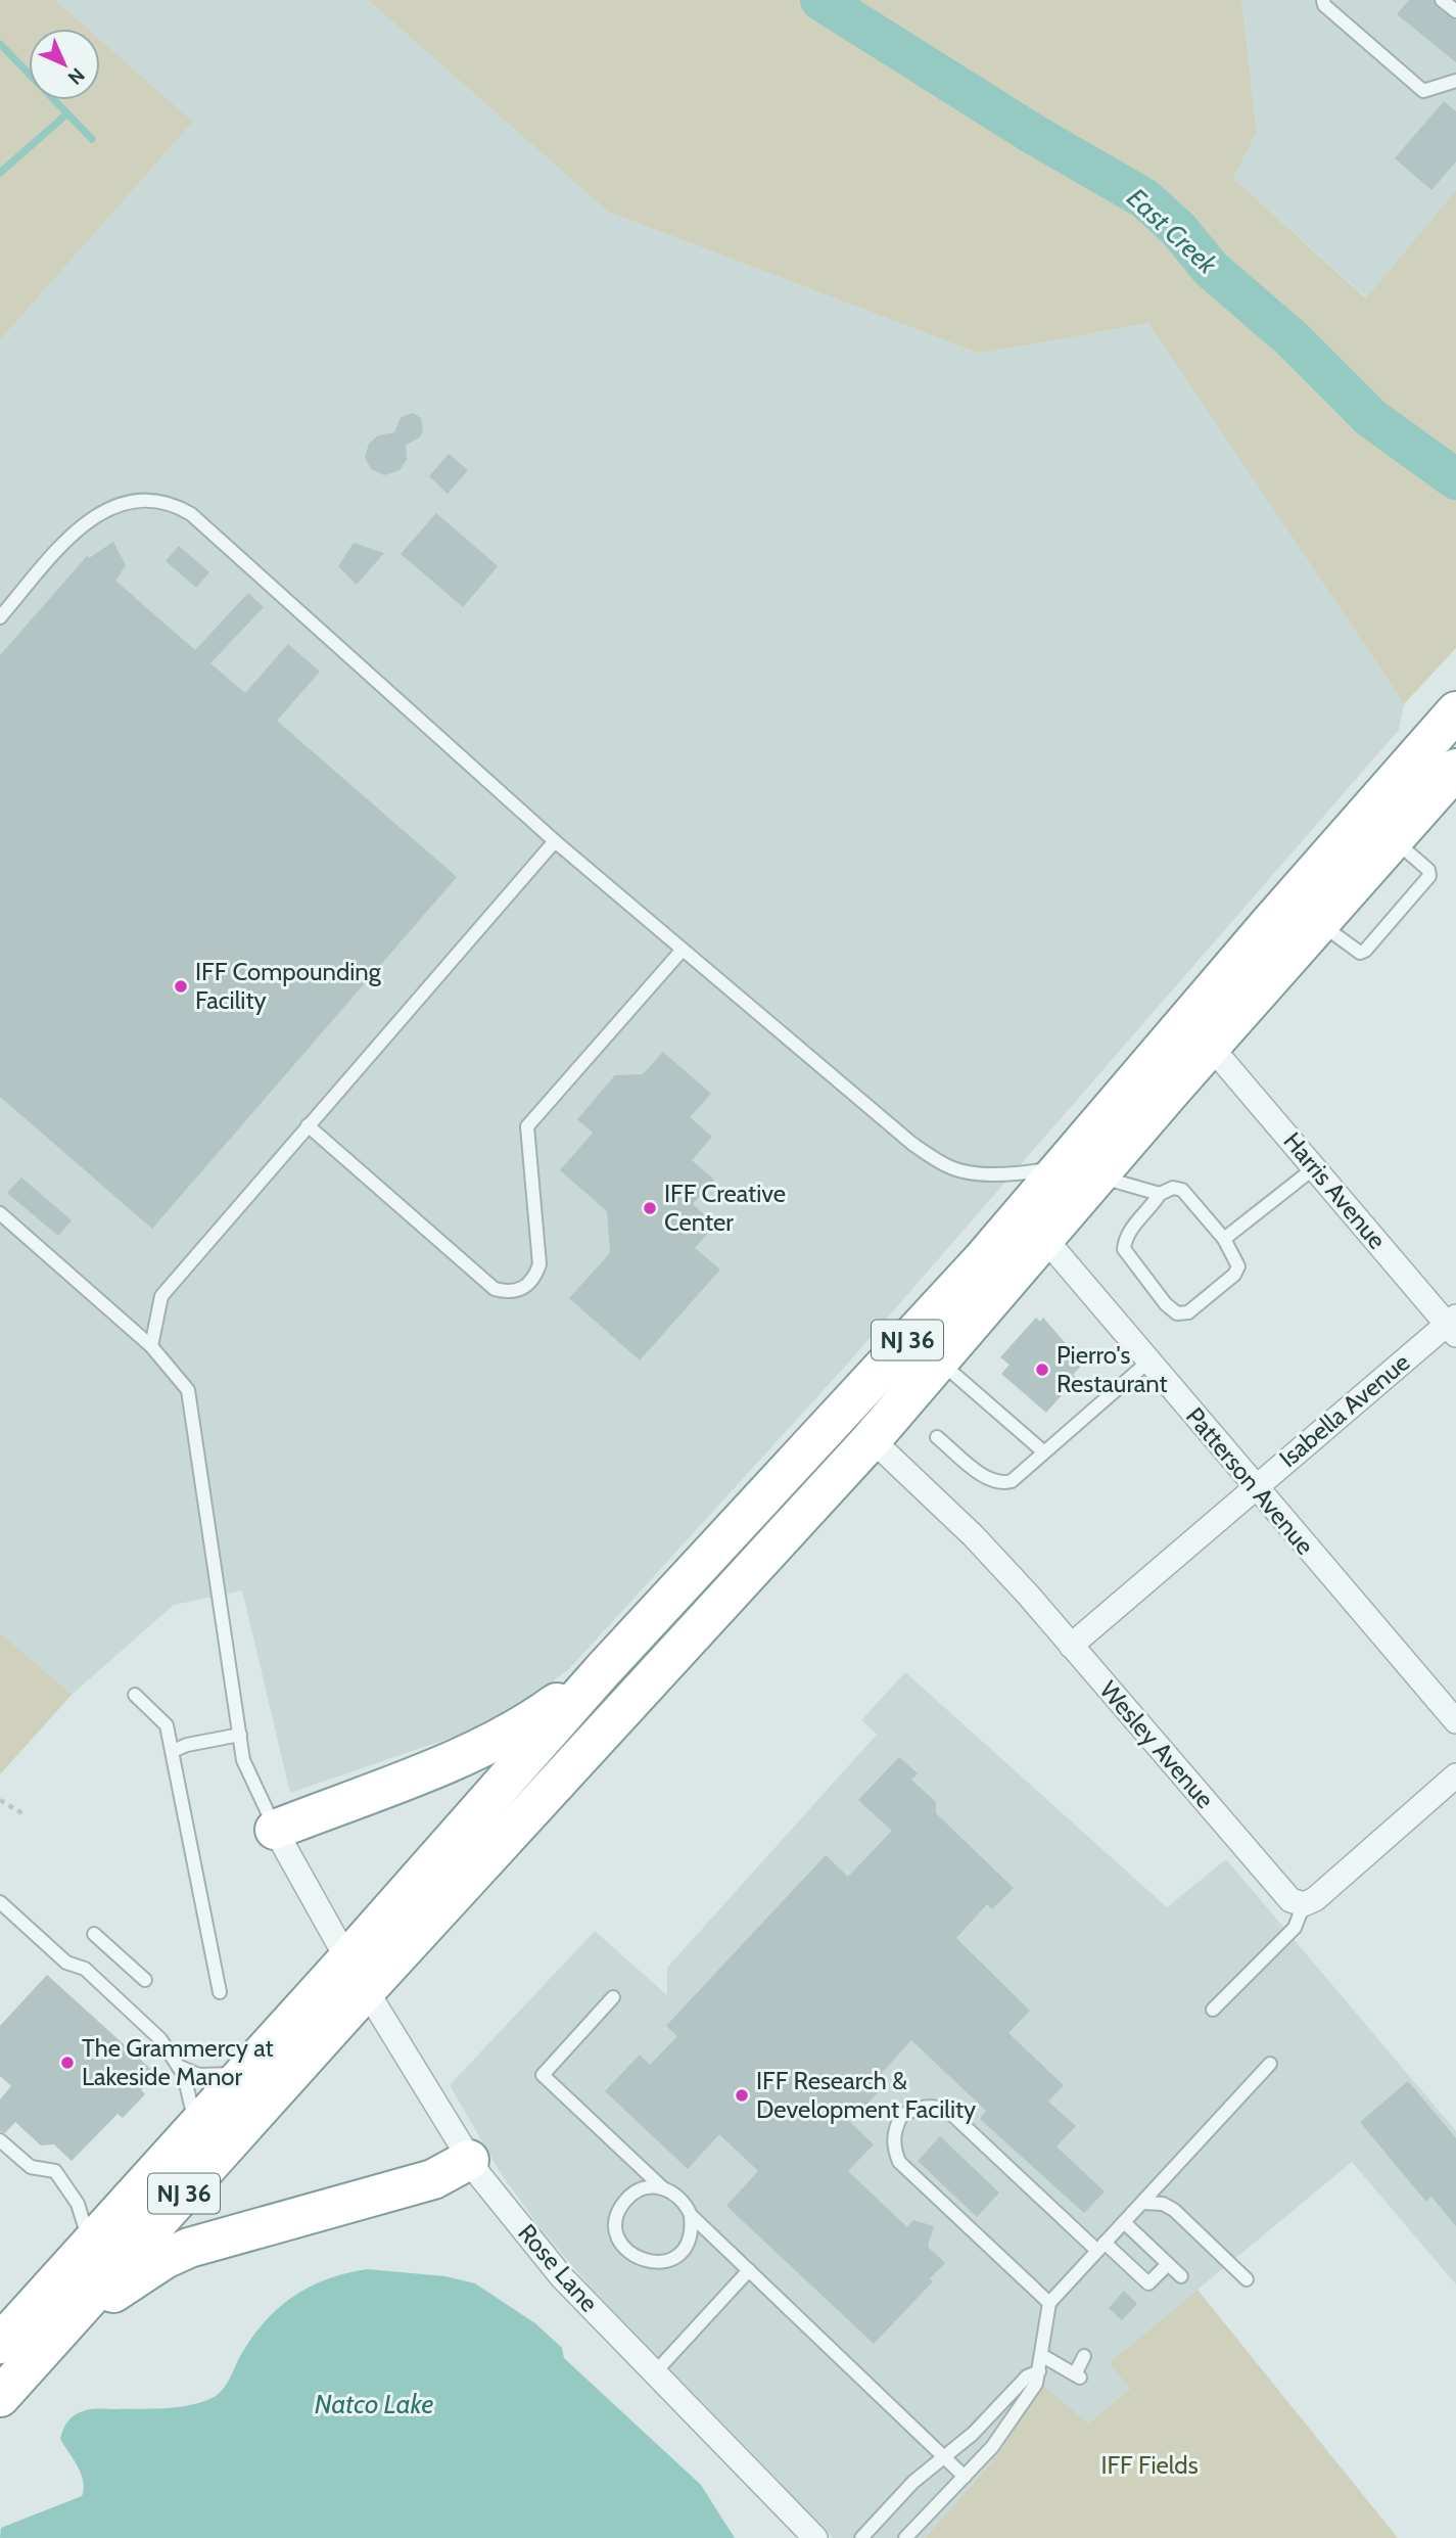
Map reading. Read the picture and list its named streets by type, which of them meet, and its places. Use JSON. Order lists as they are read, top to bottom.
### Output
{
  "streets": {
    "highway": ["NJ 36"],
    "street": [
      "Harris Avenue",
      "Isabella Avenue",
      "Patterson Avenue",
      "Wesley Avenue",
      "Rose Lane"
    ]
  },
  "crossings": [
    ["Harris Avenue", "NJ 36"],
    ["Harris Avenue", "Isabella Avenue"],
    ["NJ 36", "Patterson Avenue"],
    ["NJ 36", "Wesley Avenue"],
    ["NJ 36", "Rose Lane"],
    ["Isabella Avenue", "Patterson Avenue"],
    ["Isabella Avenue", "Wesley Avenue"]
  ],
  "water": ["East Creek", "Natco Lake"],
  "parks": ["IFF Fields"],
  "places": [
    "IFF Compounding Facility",
    "IFF Creative Center",
    "Pierro's Restaurant",
    "The Grammercy at Lakeside Manor",
    "IFF Research & Development Facility"
  ],
  "north": "bottom right"
}
